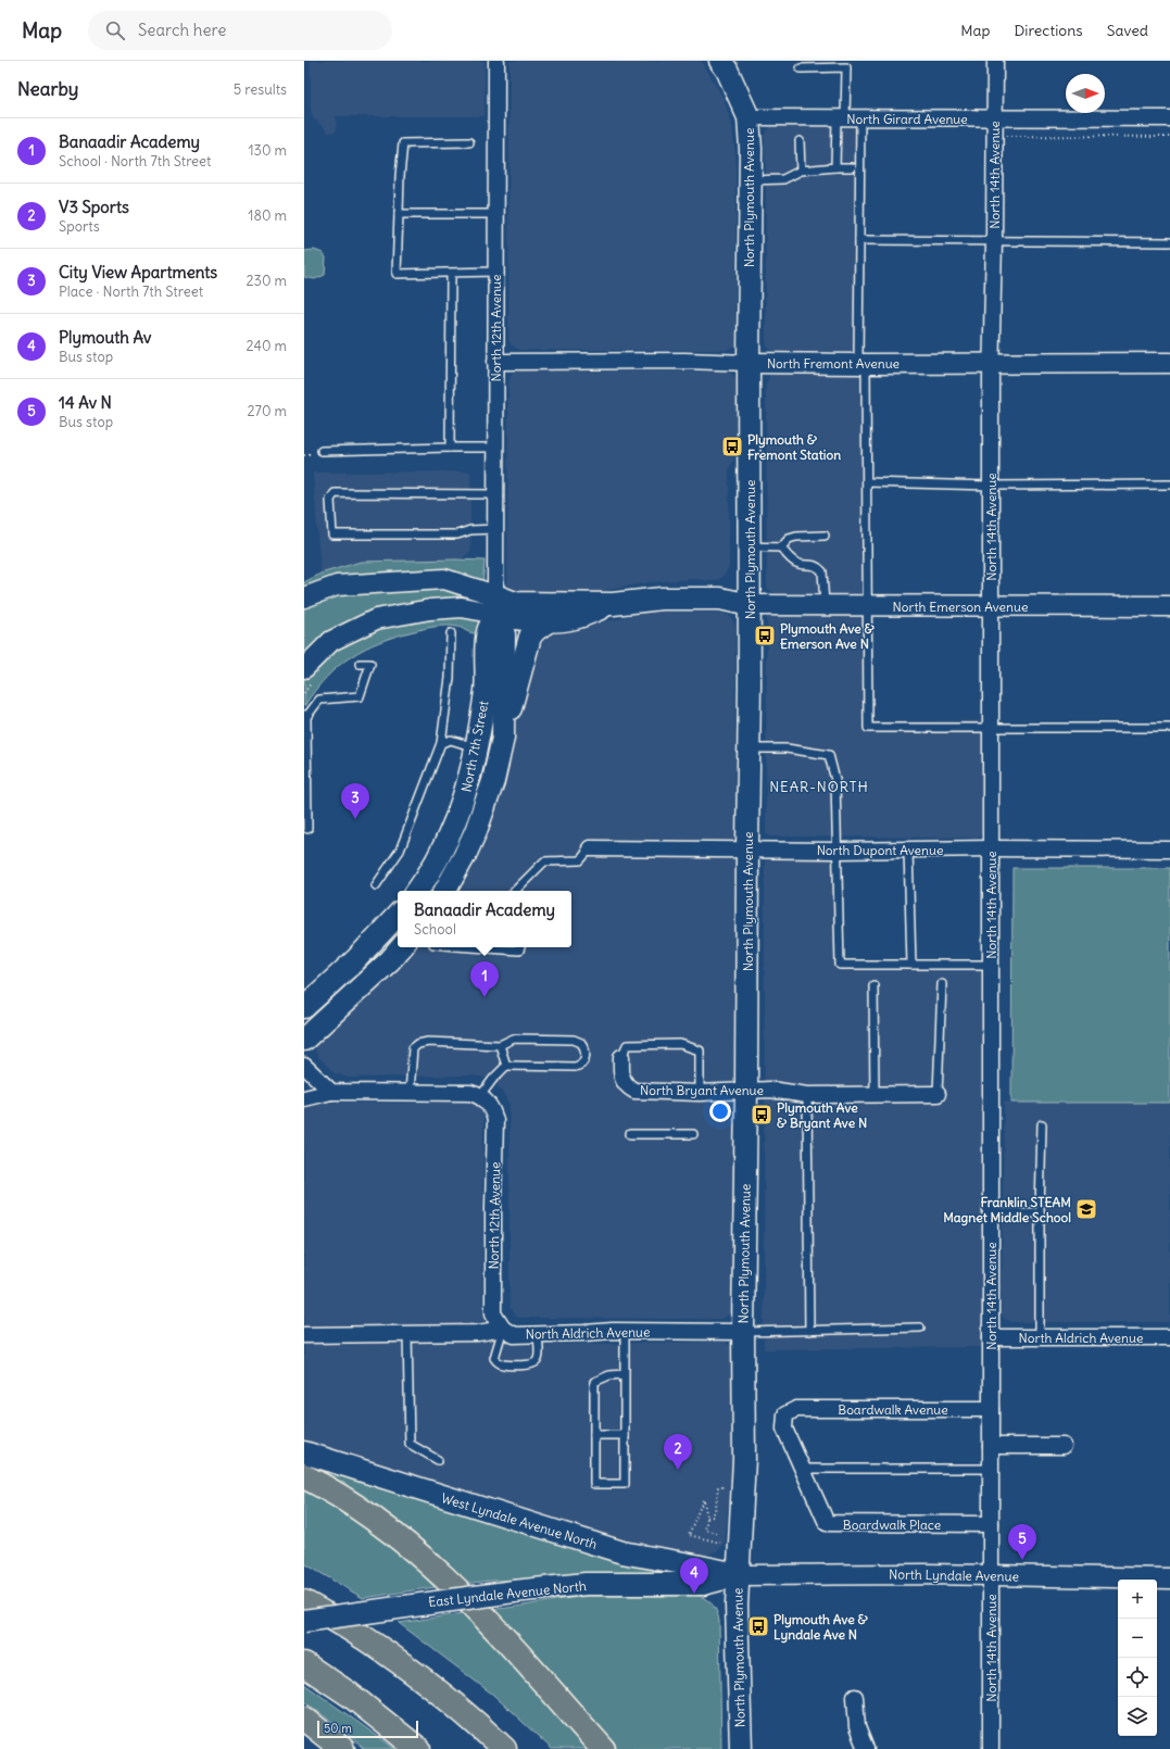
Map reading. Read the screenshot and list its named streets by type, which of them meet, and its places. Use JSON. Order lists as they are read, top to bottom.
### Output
{
  "streets": {
    "main road": [
      "North Plymouth Avenue",
      "North 7th Street",
      "West Lyndale Avenue North",
      "East Lyndale Avenue North"
    ],
    "street": [
      "North Girard Avenue",
      "North 14th Avenue",
      "North 12th Avenue",
      "North Fremont Avenue",
      "North Emerson Avenue",
      "North Dupont Avenue",
      "North Bryant Avenue",
      "North Aldrich Avenue",
      "Boardwalk Avenue",
      "Boardwalk Place",
      "North Lyndale Avenue"
    ]
  },
  "crossings": [
    ["North Girard Avenue", "North 14th Avenue"],
    ["North Girard Avenue", "North Plymouth Avenue"],
    ["North 14th Avenue", "North Fremont Avenue"],
    ["North 14th Avenue", "North Emerson Avenue"],
    ["North 14th Avenue", "North Dupont Avenue"],
    ["North 14th Avenue", "North Aldrich Avenue"],
    ["North 14th Avenue", "Boardwalk Avenue"],
    ["North 14th Avenue", "Boardwalk Place"],
    ["North 14th Avenue", "North Lyndale Avenue"],
    ["North Plymouth Avenue", "North Fremont Avenue"],
    ["North Plymouth Avenue", "North Emerson Avenue"],
    ["North Plymouth Avenue", "North Dupont Avenue"],
    ["North Plymouth Avenue", "North Bryant Avenue"],
    ["North Plymouth Avenue", "North Aldrich Avenue"],
    ["North Plymouth Avenue", "West Lyndale Avenue North"],
    ["North Plymouth Avenue", "North Lyndale Avenue"],
    ["North Plymouth Avenue", "East Lyndale Avenue North"],
    ["North 12th Avenue", "North Fremont Avenue"],
    ["North 12th Avenue", "North 7th Street"],
    ["North 12th Avenue", "North Aldrich Avenue"],
    ["Boardwalk Avenue", "Boardwalk Place"],
    ["West Lyndale Avenue North", "North Lyndale Avenue"],
    ["West Lyndale Avenue North", "East Lyndale Avenue North"],
    ["North Lyndale Avenue", "East Lyndale Avenue North"]
  ],
  "districts": ["NEAR-NORTH"],
  "places": {
    "bus stop": [
      "Plymouth & Fremont Station",
      "Plymouth Ave & Emerson Ave N",
      "Plymouth Ave & Bryant Ave N",
      "Plymouth Ave & Lyndale Ave N"
    ],
    "school or university": ["Franklin STEAM Magnet Middle School"]
  },
  "scale_bar": "50 m",
  "north": "right",
  "page": {
    "header": "Map",
    "search": "Search here",
    "nav": ["Map", "Directions", "Saved"],
    "heading": ["Nearby", "5 results"],
    "list": [
      {
        "mark": "1",
        "name": "Banaadir Academy",
        "note": "School · North 7th Street",
        "value": "130 m"
      },
      {
        "mark": "2",
        "name": "V3 Sports",
        "note": "Sports",
        "value": "180 m"
      },
      {
        "mark": "3",
        "name": "City View Apartments",
        "note": "Place · North 7th Street",
        "value": "230 m"
      },
      {
        "mark": "4",
        "name": "Plymouth Av",
        "note": "Bus stop",
        "value": "240 m"
      },
      {
        "mark": "5",
        "name": "14 Av N",
        "note": "Bus stop",
        "value": "270 m"
      }
    ],
    "pins": [
      "3",
      "1",
      "2",
      "5",
      "4"
    ],
    "popup": ["Banaadir Academy", "School"],
    "map_buttons": ["+", "−"],
    "scale": "50 m"
  }
}
